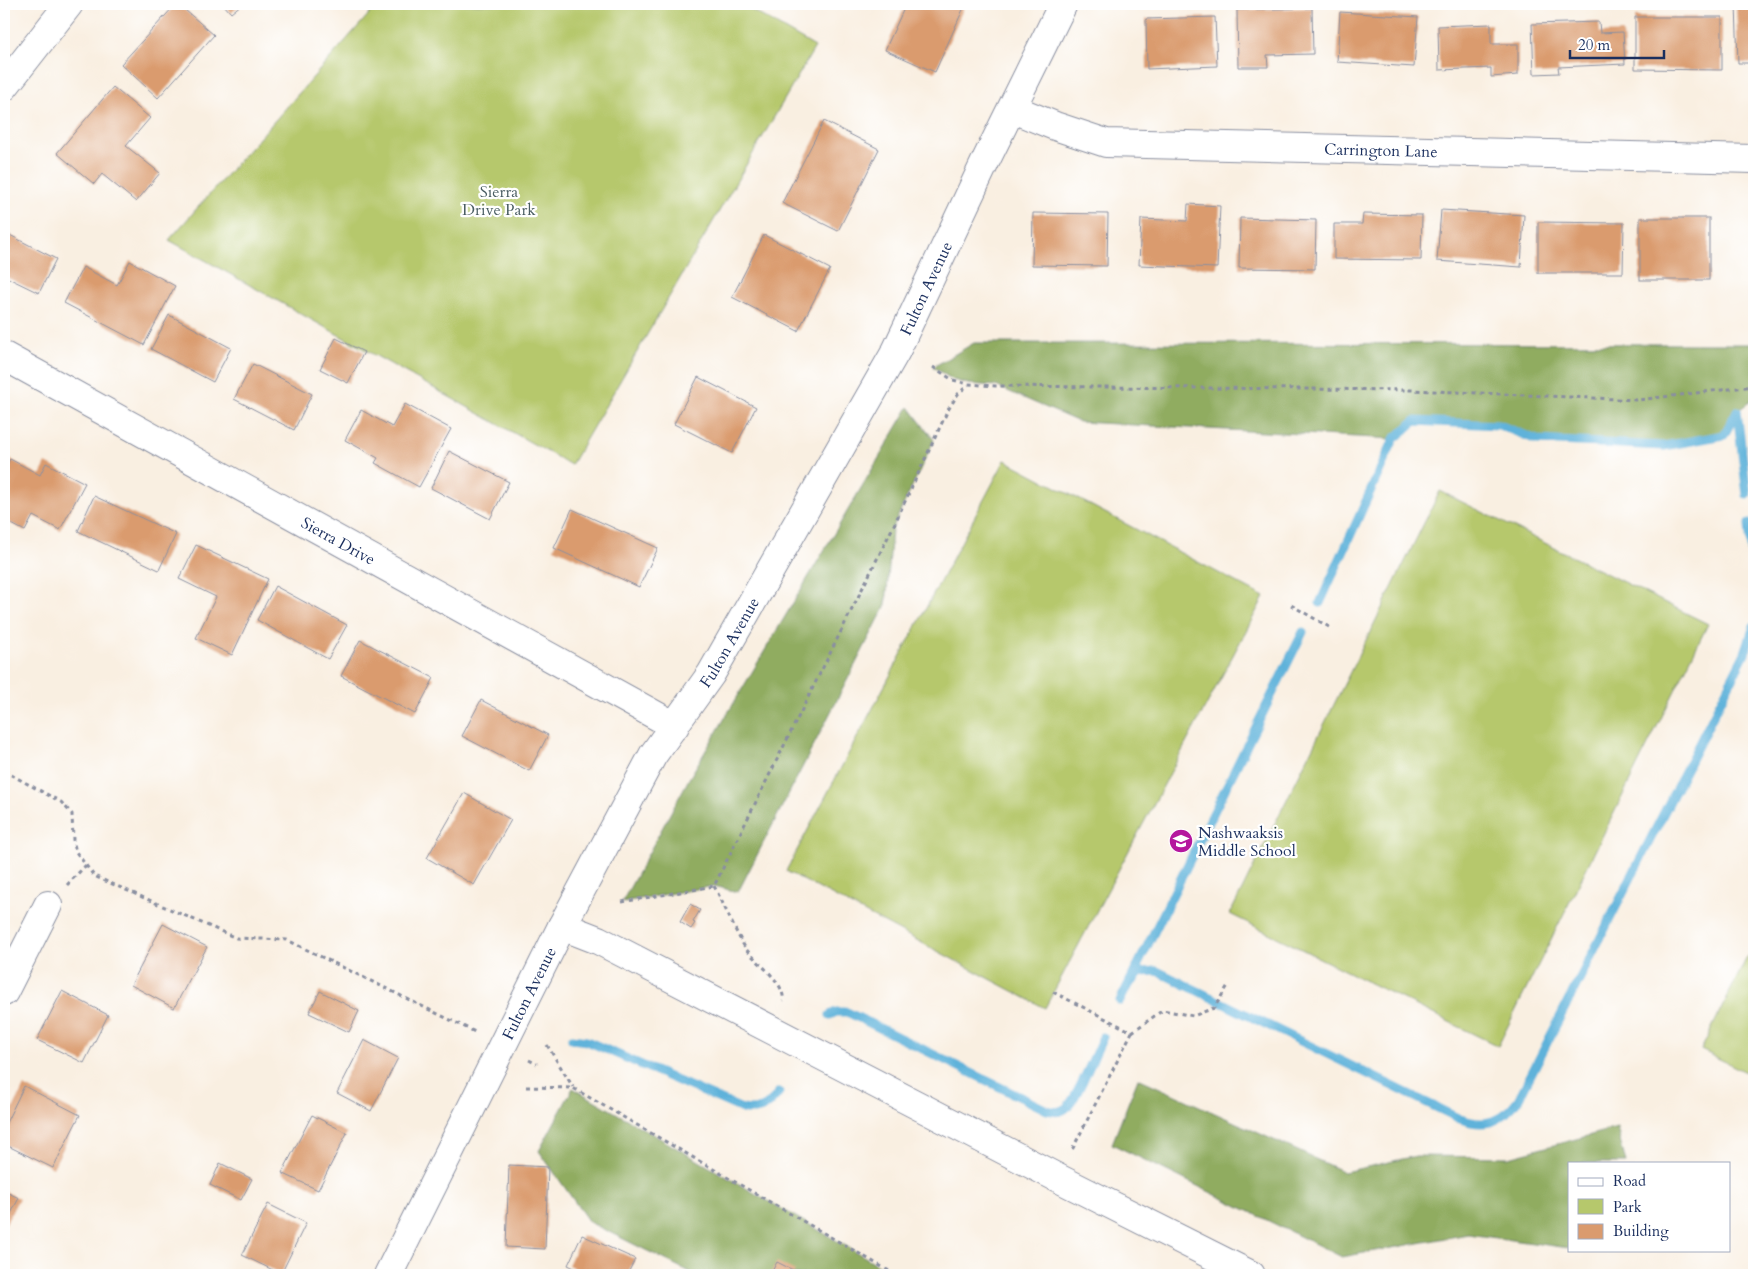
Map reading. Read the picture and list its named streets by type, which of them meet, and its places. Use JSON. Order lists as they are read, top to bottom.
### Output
{
  "streets": {
    "street": ["Carrington Lane", "Fulton Avenue", "Sierra Drive"]
  },
  "crossings": [
    ["Carrington Lane", "Fulton Avenue"],
    ["Fulton Avenue", "Sierra Drive"]
  ],
  "parks": ["Sierra Drive Park"],
  "places": {
    "school or university": ["Nashwaaksis Middle School"]
  },
  "legend": ["Road", "Park", "Building"],
  "scale_bar": "20 m"
}
